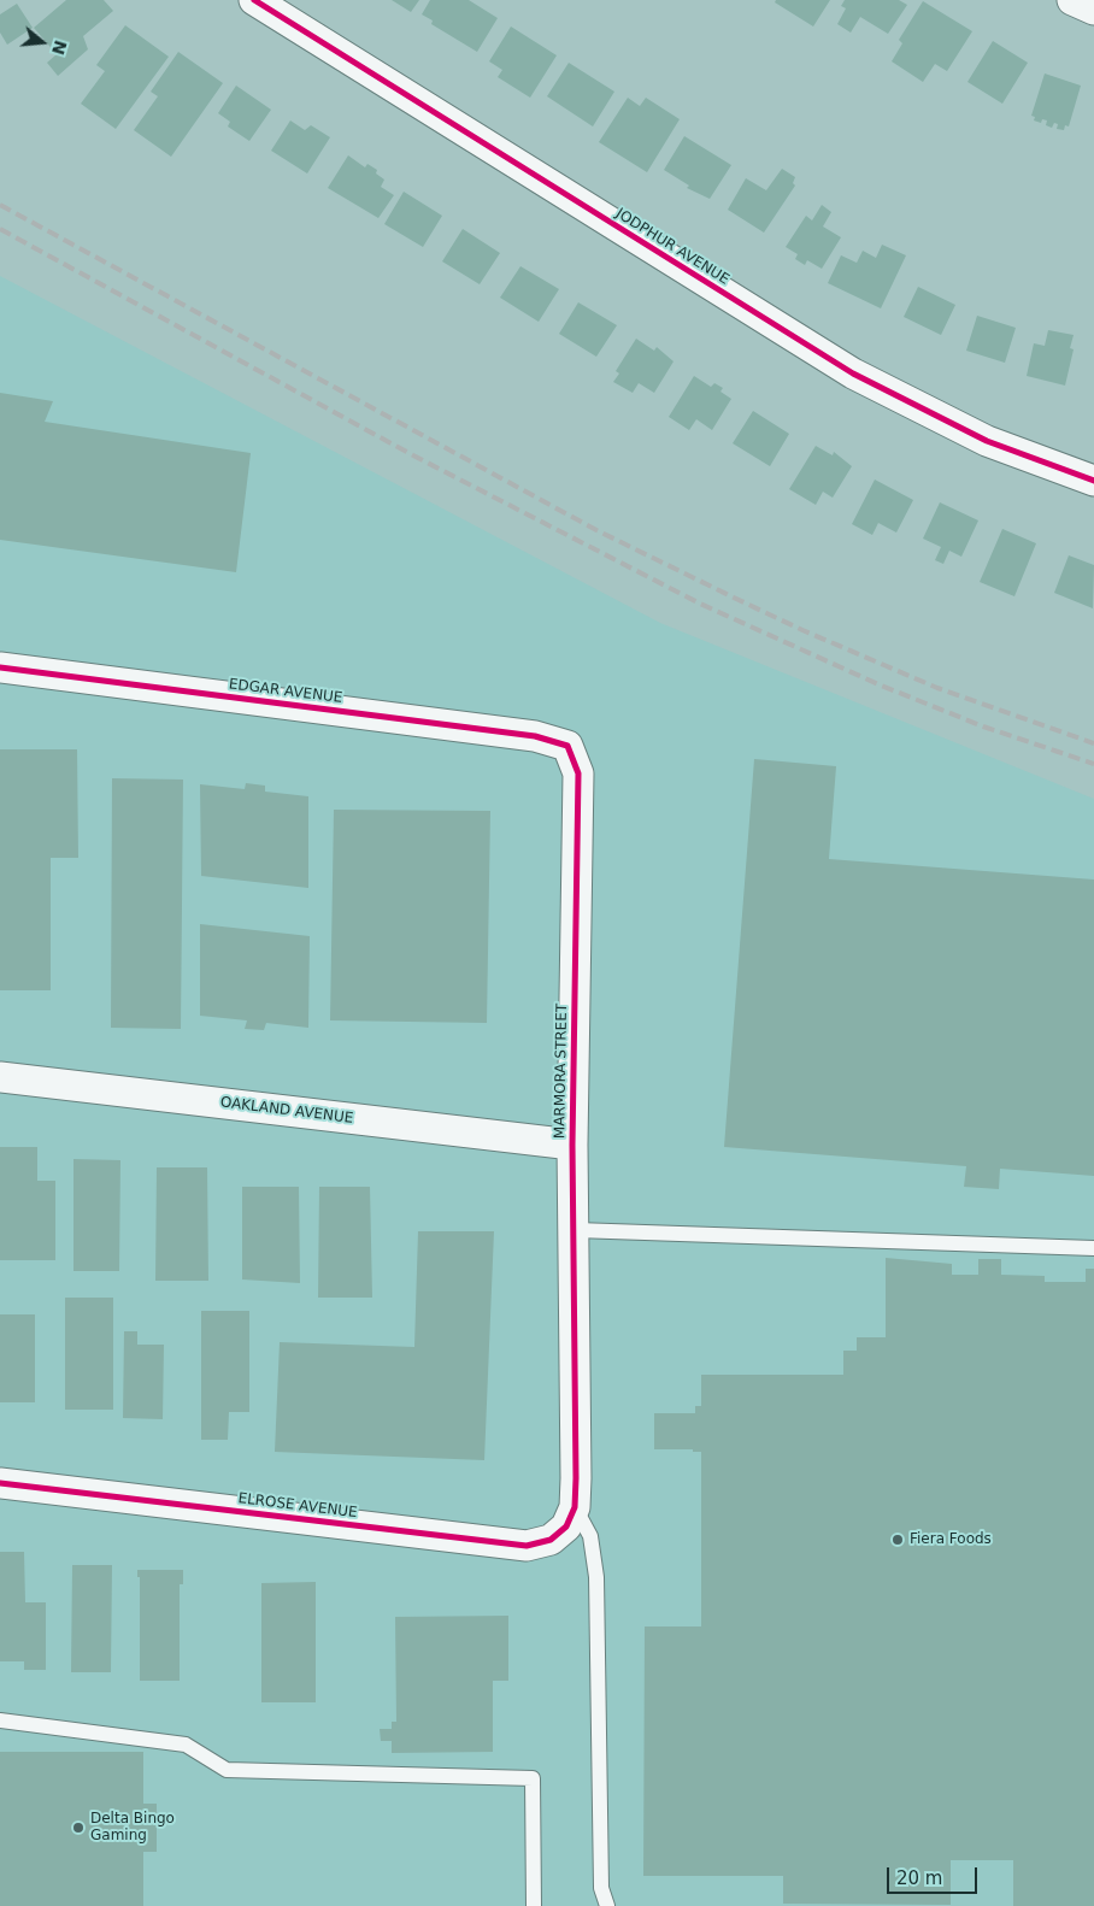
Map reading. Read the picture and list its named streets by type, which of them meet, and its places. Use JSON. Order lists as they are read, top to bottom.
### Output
{
  "streets": {
    "street": [
      "JODPHUR AVENUE",
      "EDGAR AVENUE",
      "MARMORA STREET",
      "OAKLAND AVENUE",
      "ELROSE AVENUE"
    ]
  },
  "crossings": [
    ["EDGAR AVENUE", "MARMORA STREET"],
    ["MARMORA STREET", "OAKLAND AVENUE"],
    ["MARMORA STREET", "ELROSE AVENUE"]
  ],
  "places": ["Fiera Foods", "Delta Bingo Gaming"],
  "scale_bar": "20 m",
  "north": "right"
}
